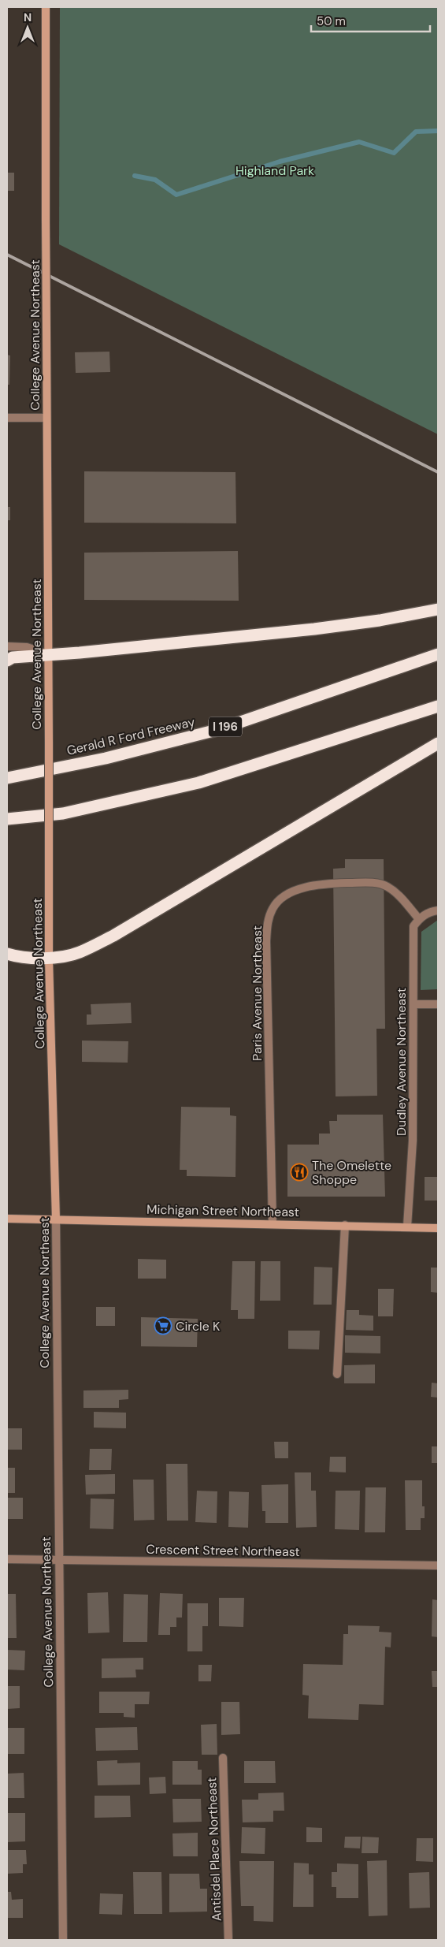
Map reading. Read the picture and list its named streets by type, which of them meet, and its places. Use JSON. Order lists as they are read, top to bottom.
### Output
{
  "streets": {
    "highway": ["I 196", "Gerald R Ford Freeway"],
    "main road": ["College Avenue Northeast", "Michigan Street Northeast"],
    "street": [
      "Paris Avenue Northeast",
      "Dudley Avenue Northeast",
      "Crescent Street Northeast",
      "Antisdel Place Northeast"
    ]
  },
  "crossings": [
    ["College Avenue Northeast", "Michigan Street Northeast"],
    ["College Avenue Northeast", "Crescent Street Northeast"],
    ["Paris Avenue Northeast", "Dudley Avenue Northeast"],
    ["Paris Avenue Northeast", "Michigan Street Northeast"],
    ["Dudley Avenue Northeast", "Michigan Street Northeast"]
  ],
  "parks": ["Highland Park"],
  "places": {
    "restaurant": ["The Omelette Shoppe"],
    "supermarket": ["Circle K"]
  },
  "scale_bar": "50 m",
  "north": "top"
}
